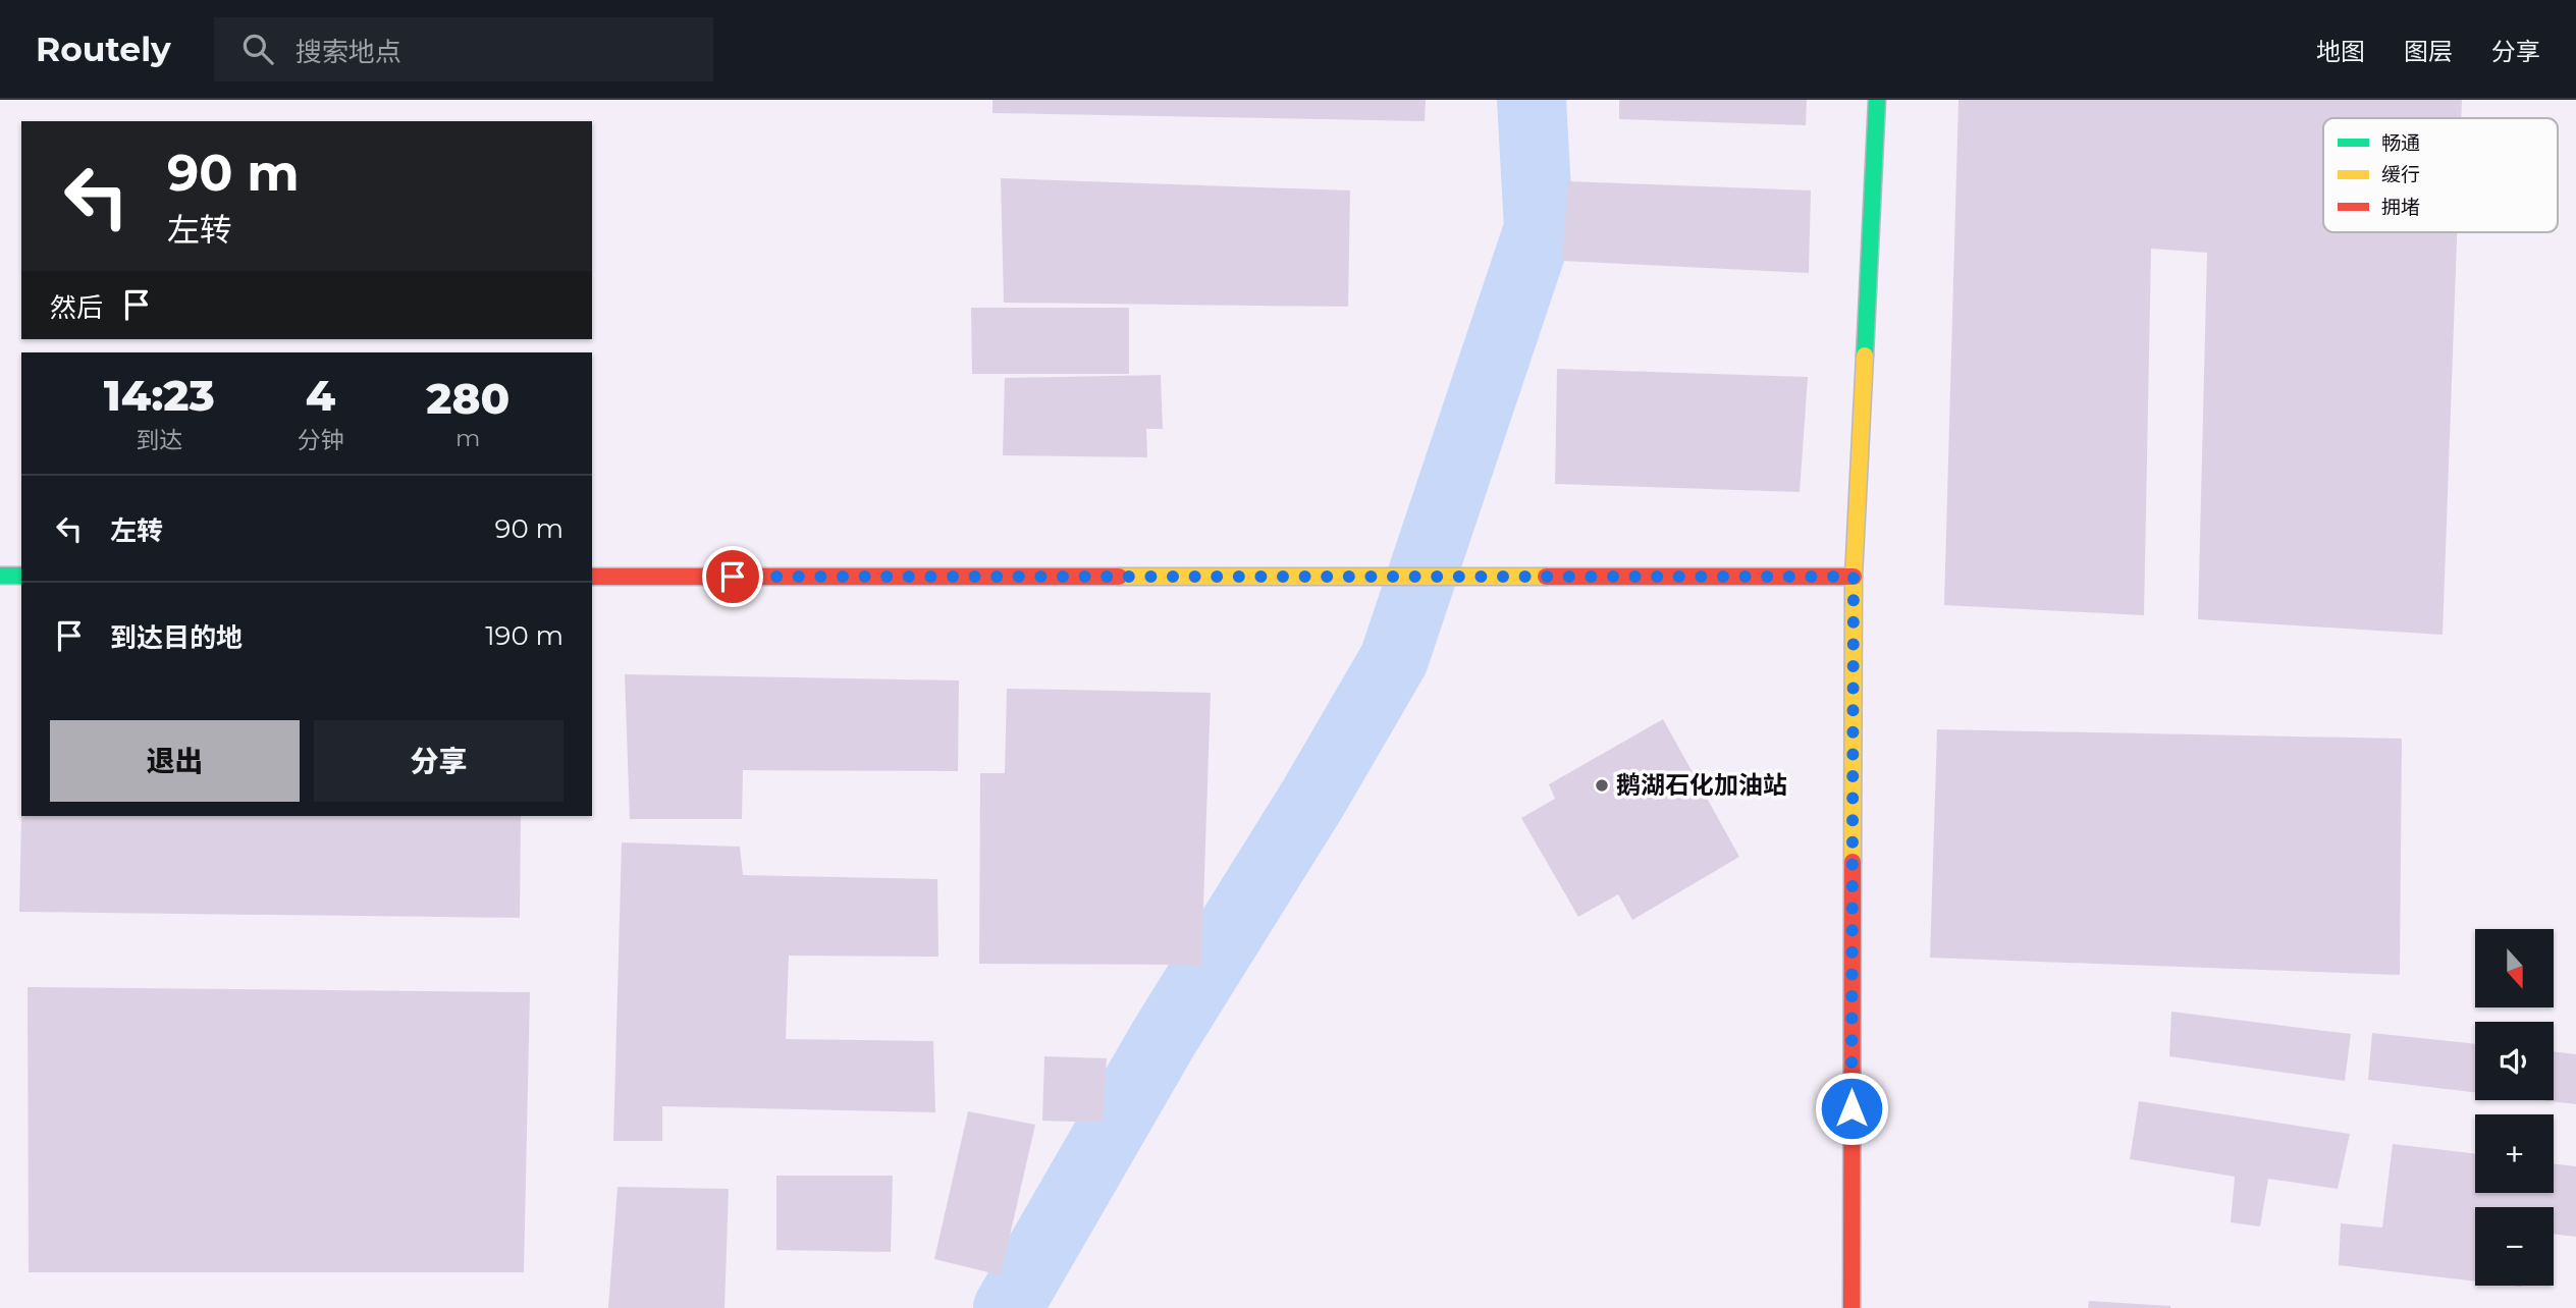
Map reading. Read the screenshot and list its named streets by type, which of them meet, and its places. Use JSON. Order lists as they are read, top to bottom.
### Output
{
  "places": ["鹅湖石化加油站"],
  "legend": ["畅通", "缓行", "拥堵"],
  "north": "bottom",
  "page": {
    "header": "Routely",
    "search": "搜索地点",
    "nav": ["地图", "图层", "分享"],
    "turn": ["90 m", "左转"],
    "then": "然后",
    "eta": [
      "14:23",
      "到达",
      "4",
      "分钟",
      "280",
      "m"
    ],
    "list": [
      {
        "name": "左转",
        "value": "90 m"
      },
      {
        "name": "到达目的地",
        "value": "190 m"
      }
    ],
    "buttons": ["退出", "分享"],
    "map_buttons": ["+", "−"]
  }
}
